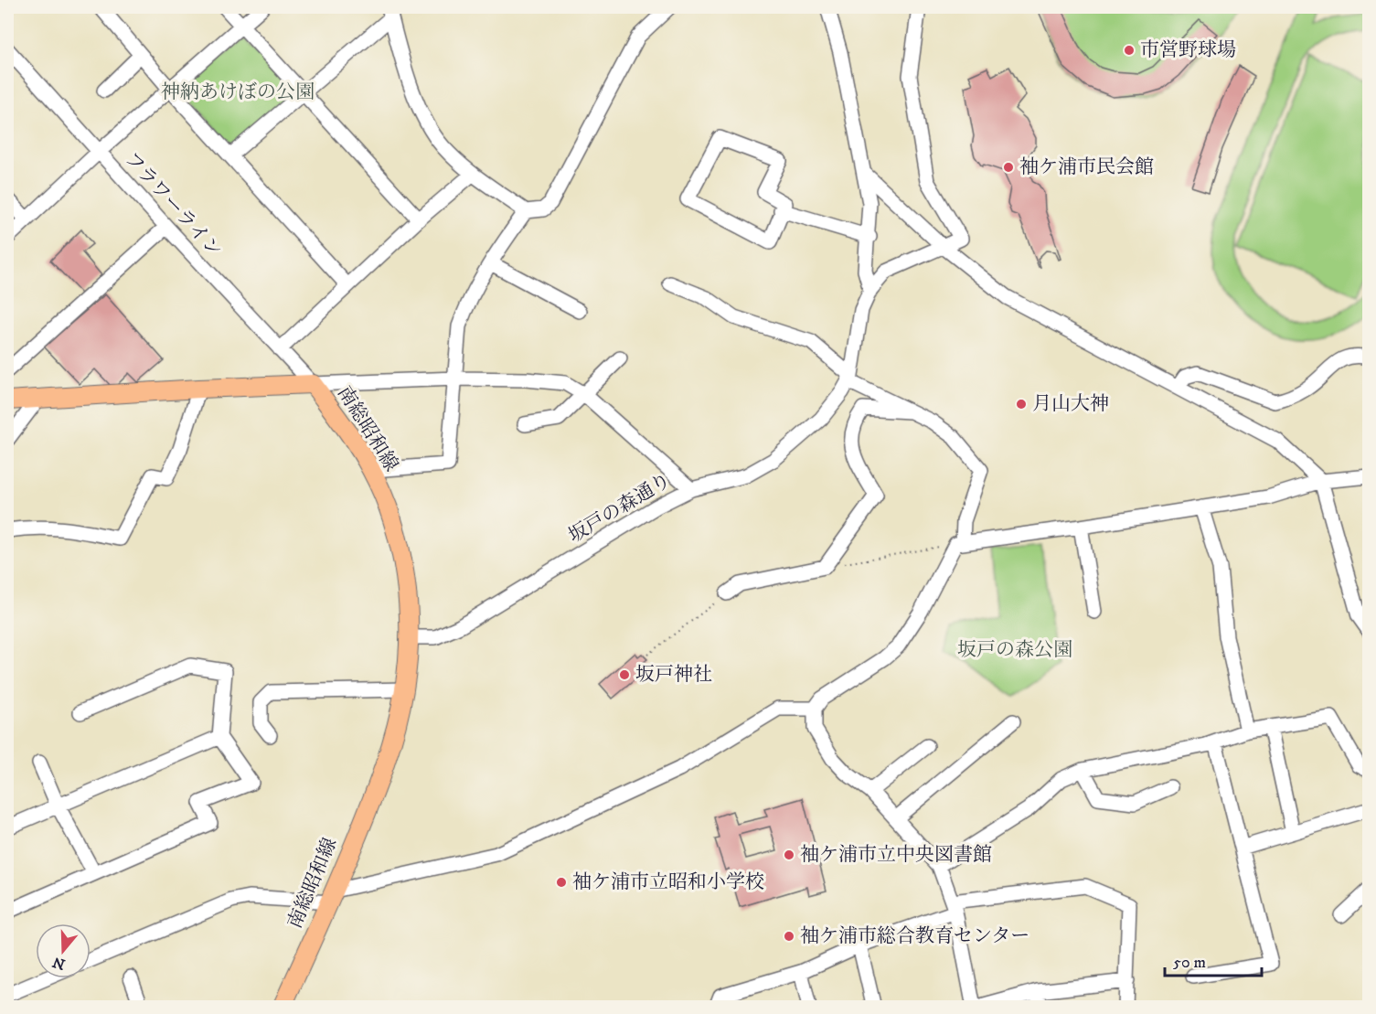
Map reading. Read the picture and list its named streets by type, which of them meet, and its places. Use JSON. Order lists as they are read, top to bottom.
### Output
{
  "streets": {
    "main road": ["南総昭和線"],
    "street": ["フラワーライン", "坂戸の森通り"]
  },
  "crossings": [
    ["フラワーライン", "南総昭和線"],
    ["南総昭和線", "坂戸の森通り"]
  ],
  "parks": ["神納あけぼの公園", "坂戸の森公園"],
  "places": [
    "市営野球場",
    "袖ケ浦市民会館",
    "月山大神",
    "坂戸神社",
    "袖ケ浦市立中央図書館",
    "袖ケ浦市立昭和小学校",
    "袖ケ浦市総合教育センター"
  ],
  "scale_bar": "50 m",
  "north": "bottom"
}
